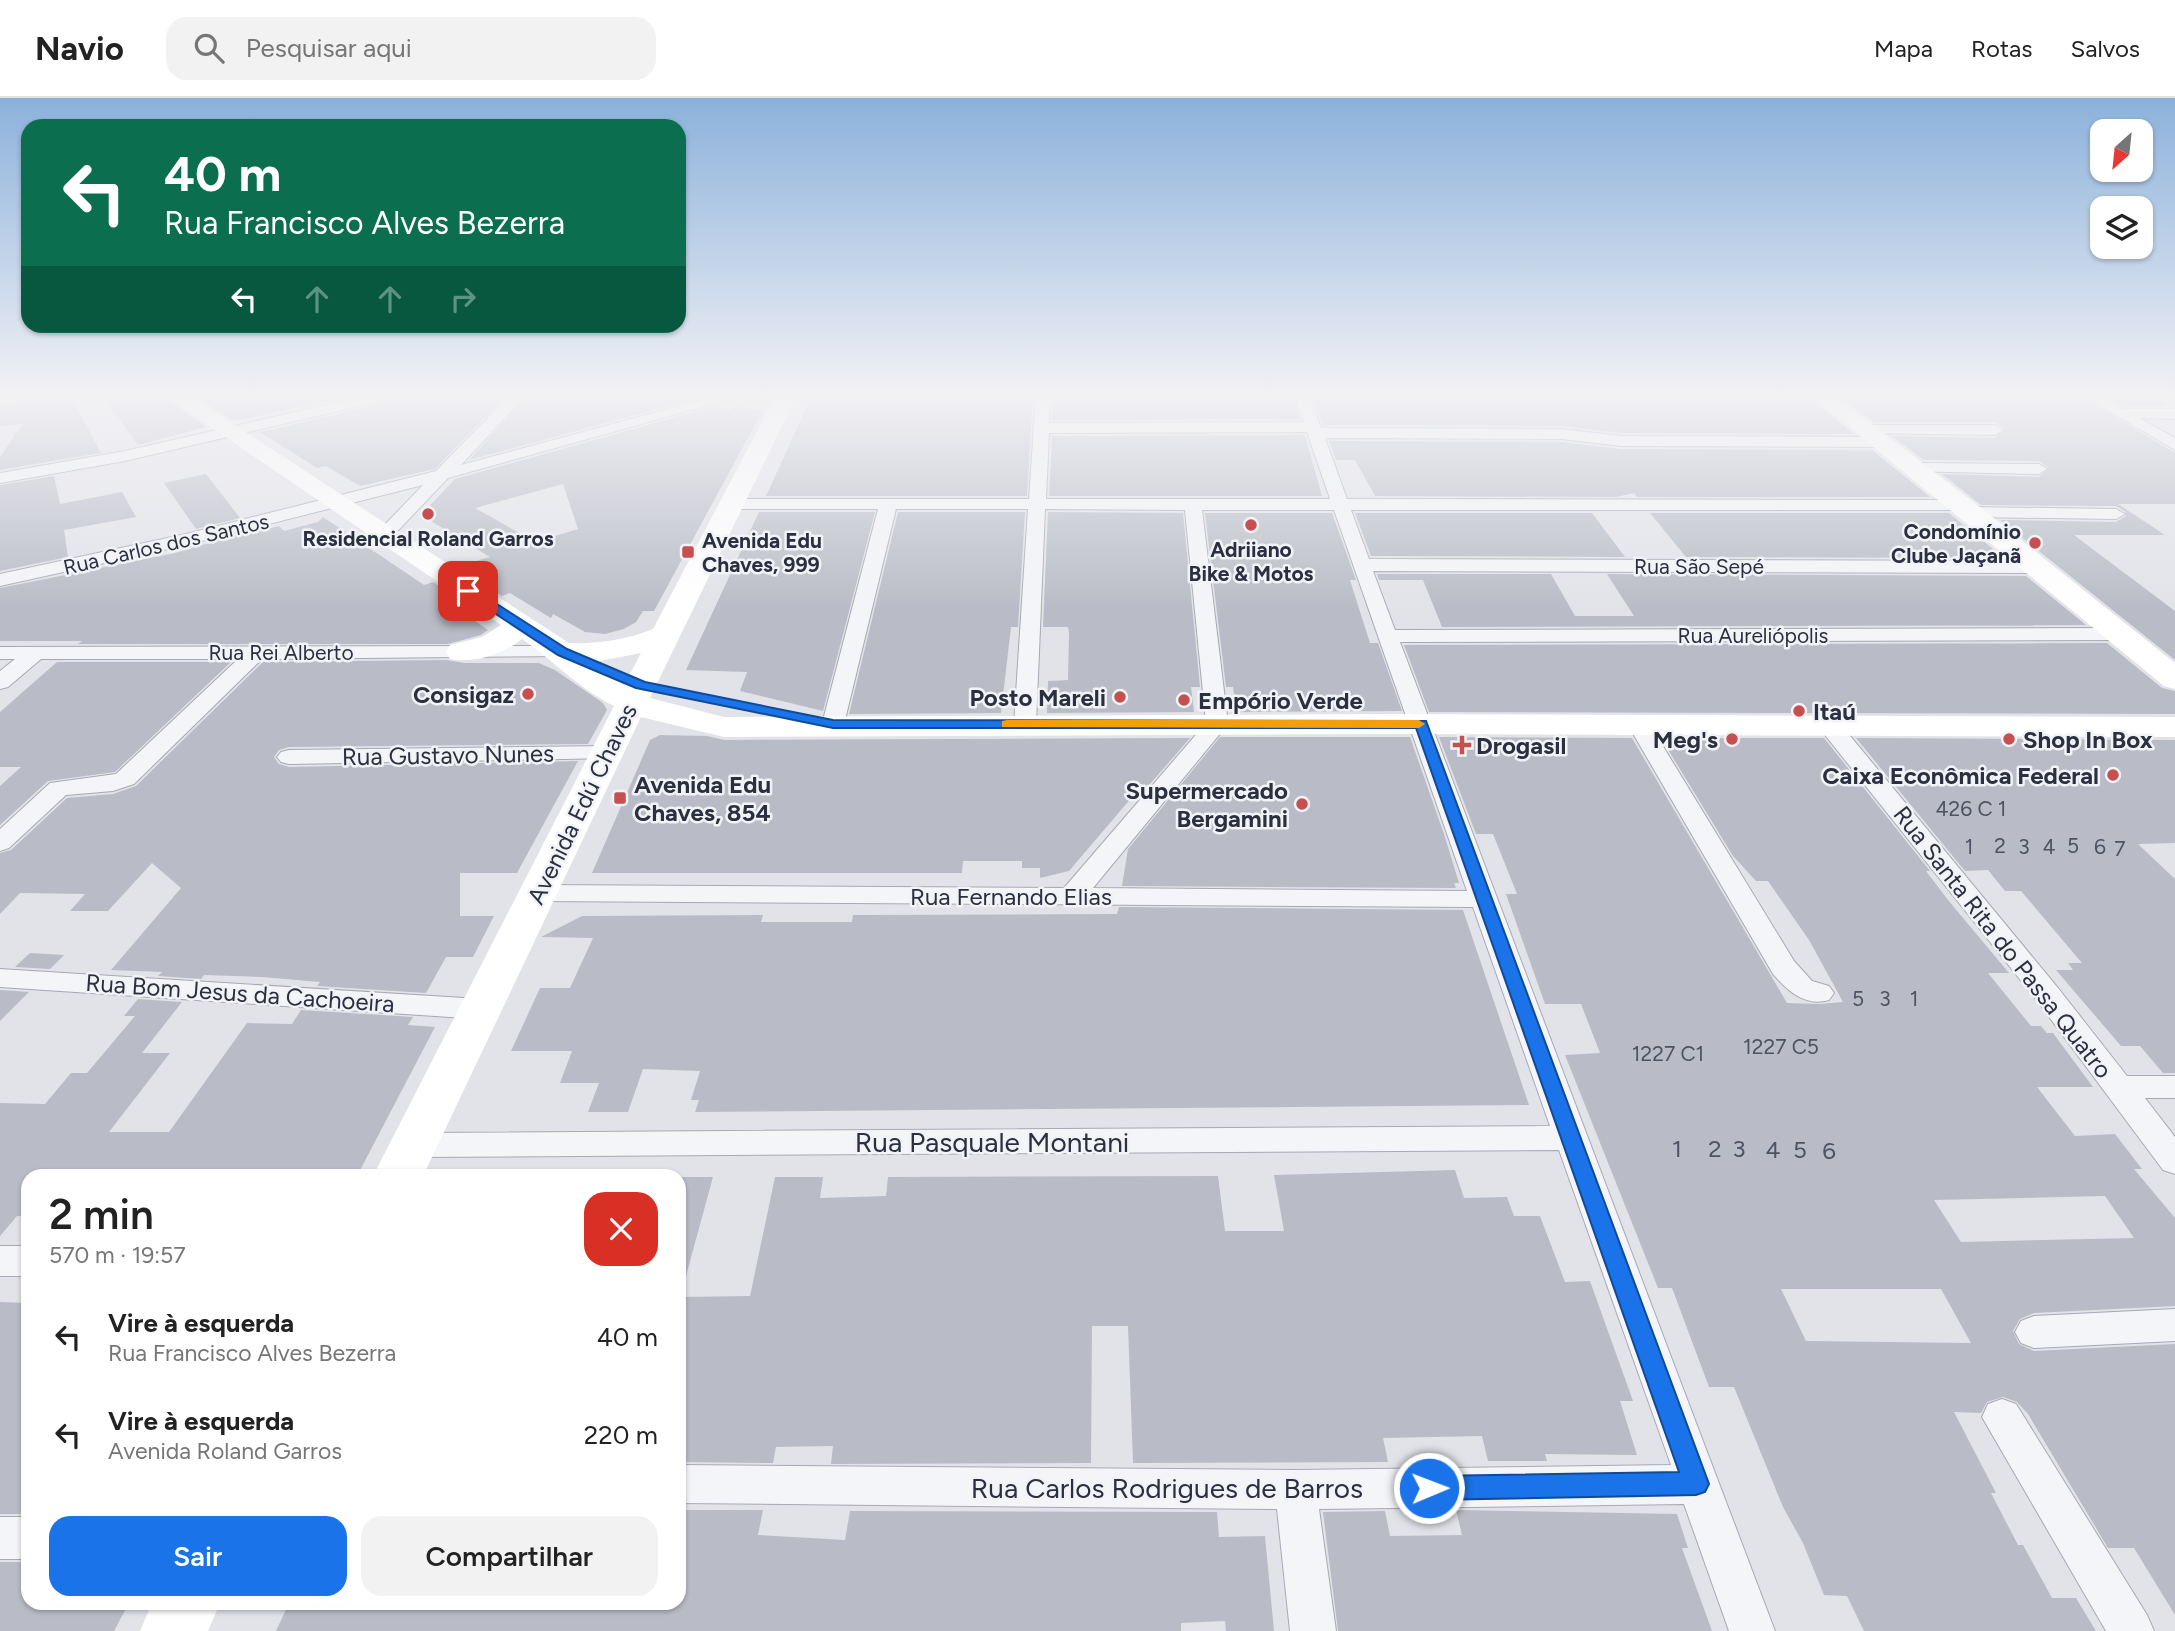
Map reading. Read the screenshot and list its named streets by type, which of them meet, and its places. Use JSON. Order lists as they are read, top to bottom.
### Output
{
  "streets": {
    "main road": ["Avenida Edú Chaves"],
    "street": [
      "Rua Carlos dos Santos",
      "Rua São Sepé",
      "Rua Aureliópolis",
      "Rua Rei Alberto",
      "Rua Gustavo Nunes",
      "Rua Fernando Elias",
      "Rua Santa Rita do Passa Quatro",
      "Rua Bom Jesus da Cachoeira",
      "Rua Pasquale Montani",
      "Rua Carlos Rodrigues de Barros"
    ]
  },
  "crossings": [
    ["Rua Gustavo Nunes", "Avenida Edú Chaves"],
    ["Avenida Edú Chaves", "Rua Fernando Elias"],
    ["Avenida Edú Chaves", "Rua Bom Jesus da Cachoeira"],
    ["Avenida Edú Chaves", "Rua Pasquale Montani"]
  ],
  "places": {
    "other": [
      "Residencial Roland Garros",
      "Adriiano Bike & Motos",
      "Condomínio Clube Jaçanã",
      "Consigaz",
      "Posto Mareli",
      "Empório Verde",
      "Itaú",
      "Meg's",
      "Shop In Box",
      "Caixa Econômica Federal",
      "Supermercado Bergamini"
    ],
    "transit": ["Avenida Edu Chaves, 999", "Avenida Edu Chaves, 854"],
    "health": ["Drogasil"]
  },
  "house_numbers": [
    "426 C 1",
    "2",
    "5",
    "1",
    "3",
    "4",
    "6",
    "7",
    "5",
    "3",
    "1",
    "1227 C5",
    "1227 C1",
    "1",
    "2",
    "3",
    "4",
    "5",
    "6"
  ],
  "north": "bottom left",
  "page": {
    "header": "Navio",
    "search": "Pesquisar aqui",
    "nav": ["Mapa", "Rotas", "Salvos"],
    "turn": ["40 m", "Rua Francisco Alves Bezerra"],
    "heading": ["2 min", "570 m · 19:57"],
    "list": [
      {
        "name": "Vire à esquerda",
        "note": "Rua Francisco Alves Bezerra",
        "value": "40 m"
      },
      {
        "name": "Vire à esquerda",
        "note": "Avenida Roland Garros",
        "value": "220 m"
      }
    ],
    "buttons": ["Sair", "Compartilhar"]
  }
}
